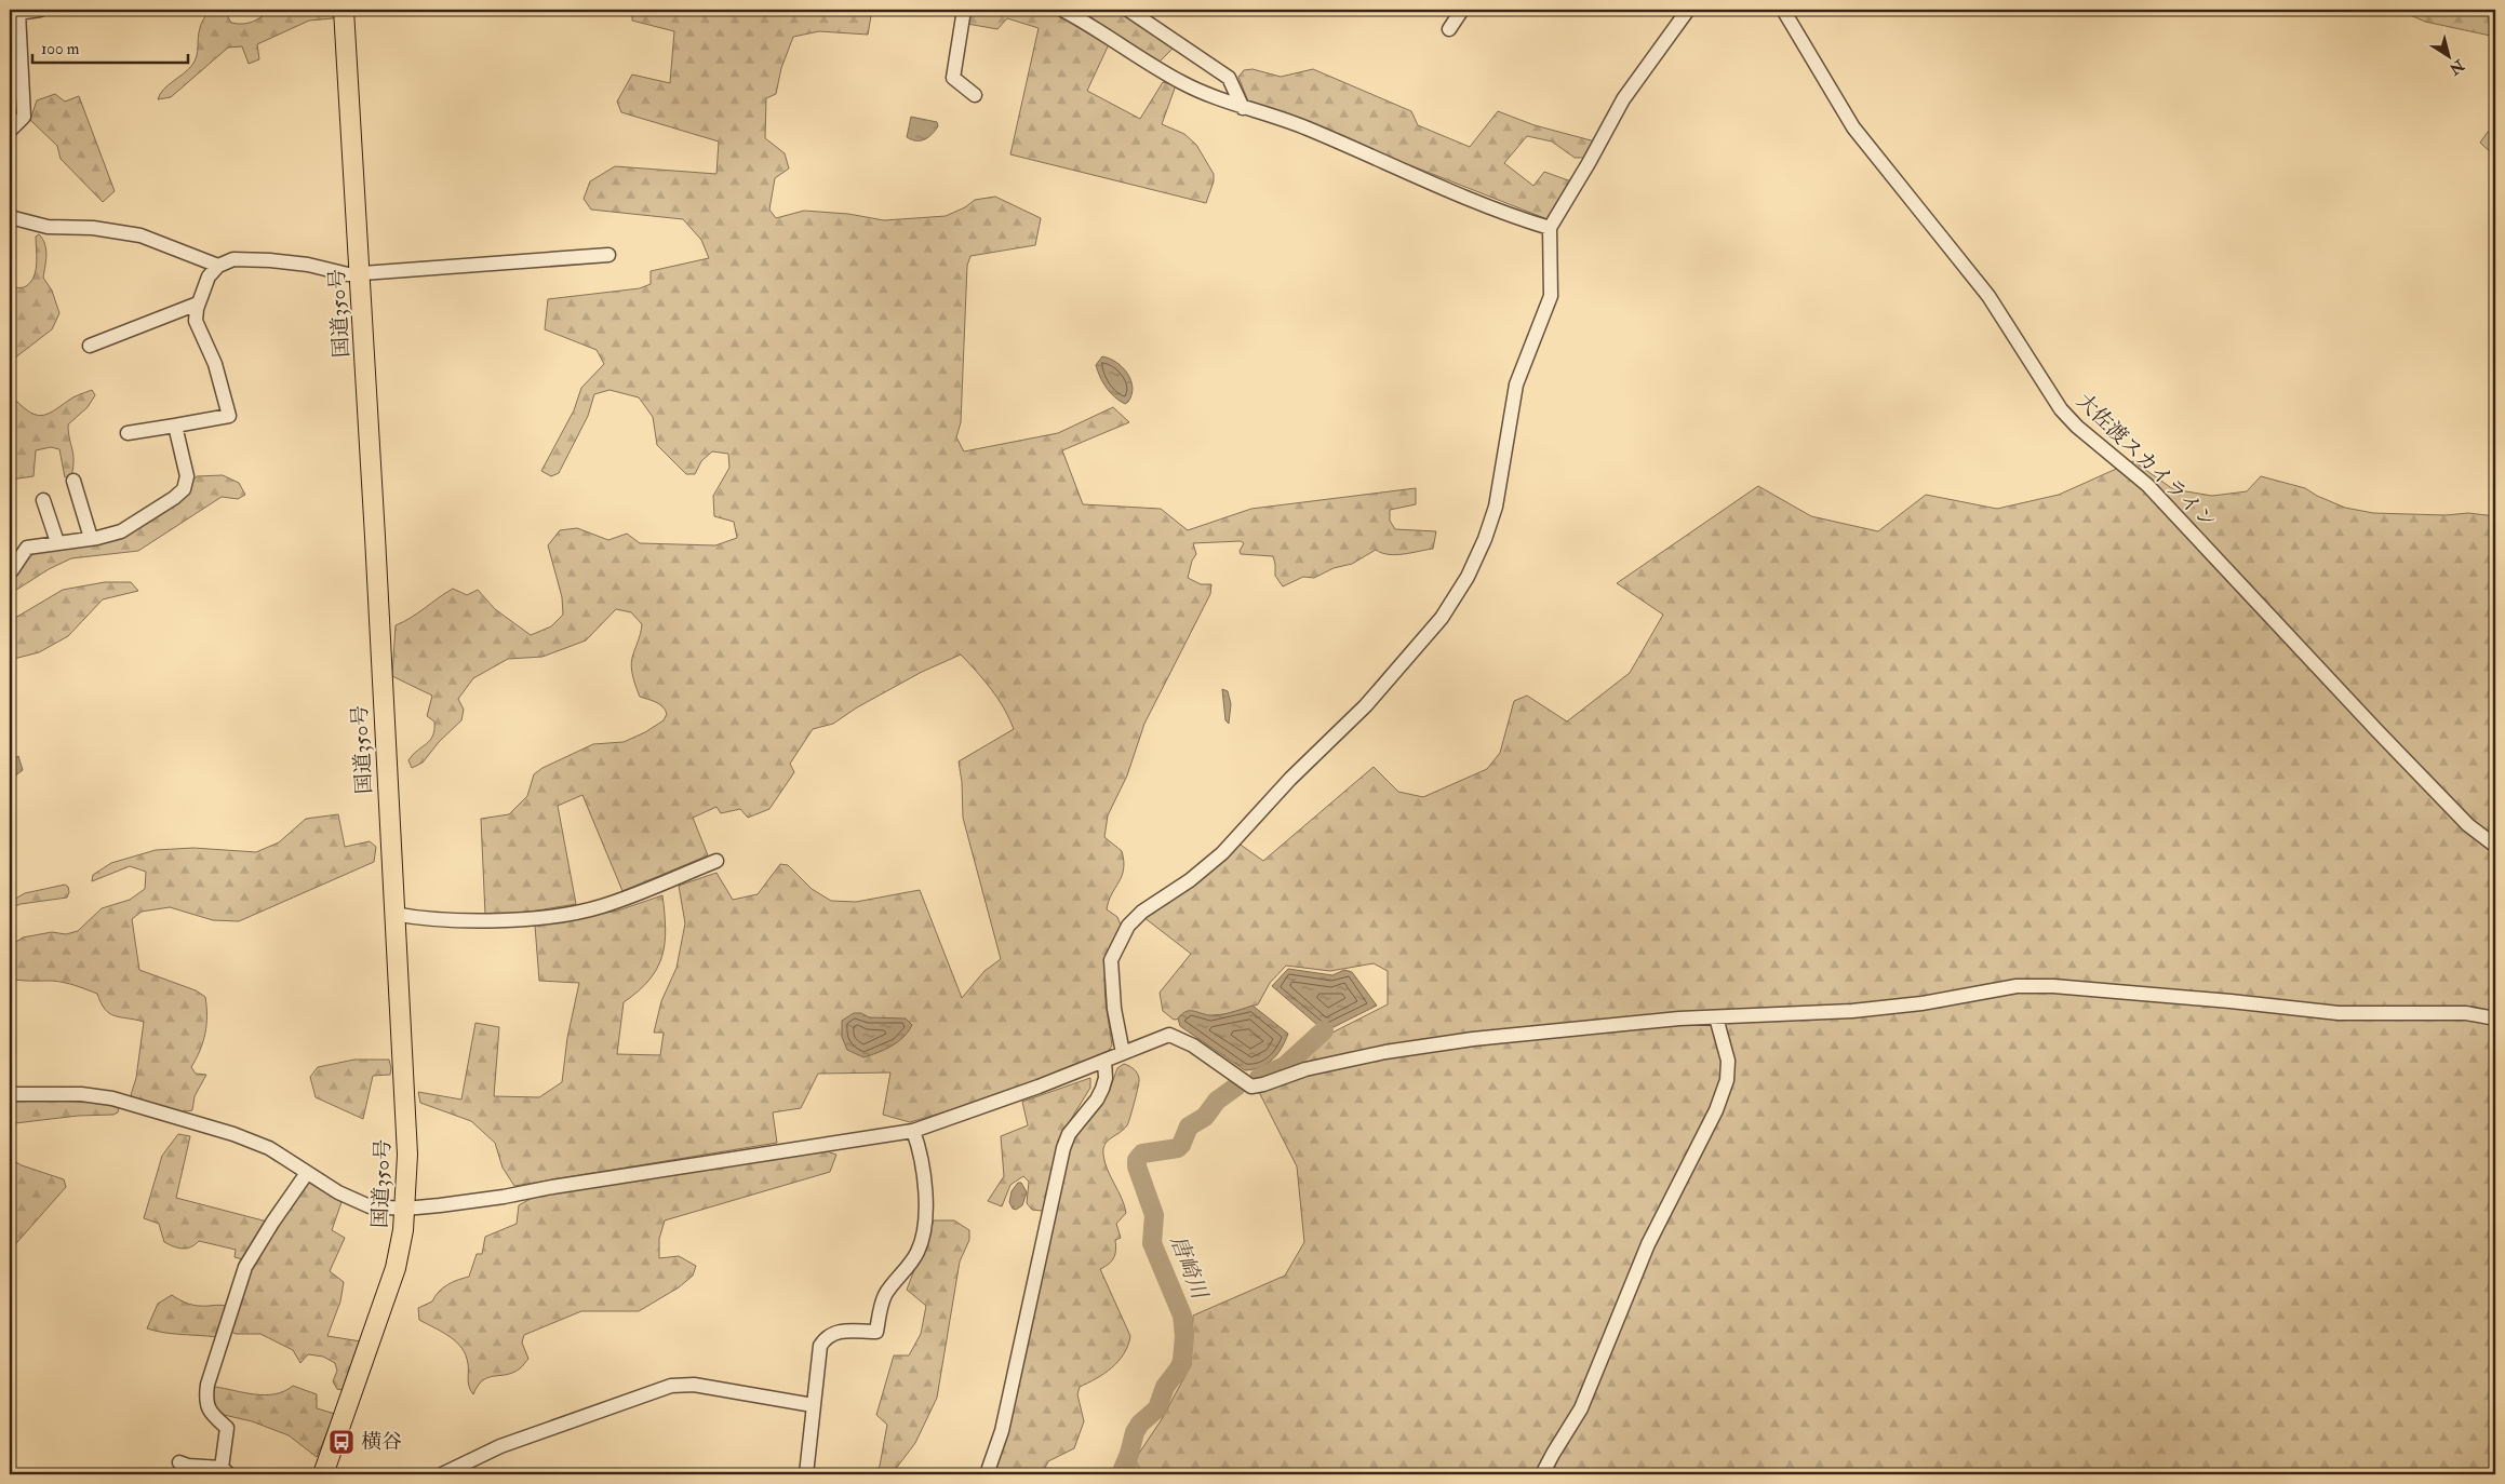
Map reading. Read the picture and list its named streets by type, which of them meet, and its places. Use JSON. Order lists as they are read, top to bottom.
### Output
{
  "streets": {
    "highway": ["国道350号"],
    "street": ["大佐渡スカイライン"]
  },
  "water": ["唐崎川"],
  "places": {
    "bus stop": ["横谷"]
  },
  "scale_bar": "100 m",
  "north": "bottom right"
}
